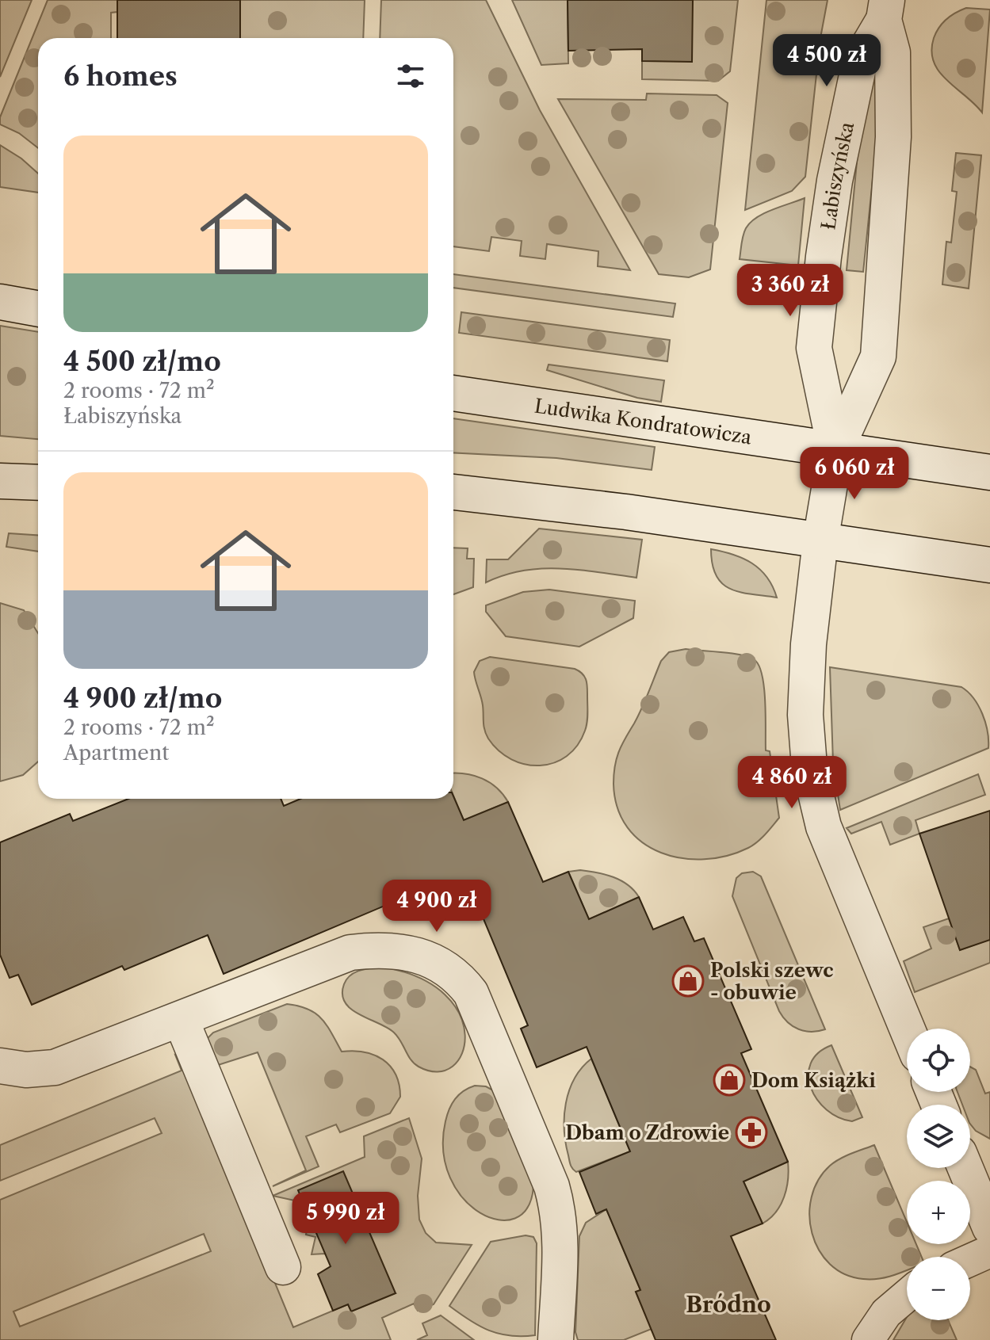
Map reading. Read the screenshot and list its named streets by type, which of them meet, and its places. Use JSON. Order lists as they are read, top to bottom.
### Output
{
  "streets": {
    "street": ["Łabiszyńska", "Ludwika Kondratowicza"]
  },
  "crossings": [
    ["Łabiszyńska", "Ludwika Kondratowicza"]
  ],
  "districts": ["Bródno"],
  "places": {
    "shop": ["Polski szewc - obuwie", "Dom Książki"],
    "pharmacy": ["Dbam o Zdrowie"]
  },
  "page": {
    "price": [
      "4 500 zł",
      "3 360 zł",
      "6 060 zł",
      "4 860 zł",
      "4 900 zł",
      "5 990 zł"
    ],
    "heading": "6 homes",
    "list": [
      {
        "name": "4 500 zł/mo",
        "note": "2 rooms · 72 m² · Łabiszyńska"
      },
      {
        "name": "4 900 zł/mo",
        "note": "2 rooms · 72 m² · Apartment"
      }
    ],
    "map_buttons": ["+", "−"]
  }
}
